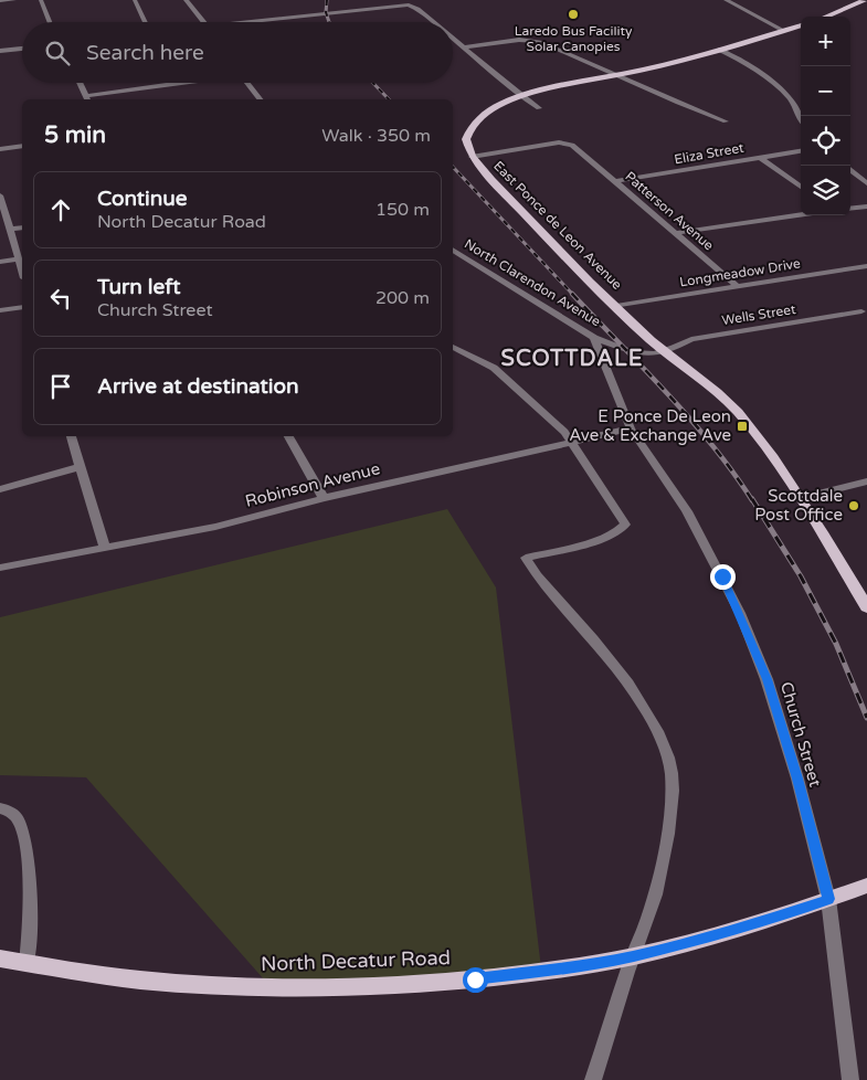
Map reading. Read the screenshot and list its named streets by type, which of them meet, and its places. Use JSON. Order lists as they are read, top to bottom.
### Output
{
  "streets": {
    "main road": ["East Ponce de Leon Avenue", "North Decatur Road"],
    "street": [
      "Eliza Street",
      "Patterson Avenue",
      "Longmeadow Drive",
      "North Clarendon Avenue",
      "Wells Street",
      "Robinson Avenue",
      "Church Street"
    ]
  },
  "crossings": [
    ["Eliza Street", "Patterson Avenue"],
    ["Patterson Avenue", "East Ponce de Leon Avenue"],
    ["Patterson Avenue", "Longmeadow Drive"],
    ["East Ponce de Leon Avenue", "Longmeadow Drive"],
    ["East Ponce de Leon Avenue", "North Clarendon Avenue"],
    ["East Ponce de Leon Avenue", "Wells Street"],
    ["North Clarendon Avenue", "Wells Street"],
    ["North Clarendon Avenue", "Church Street"],
    ["Robinson Avenue", "Church Street"],
    ["Church Street", "North Decatur Road"]
  ],
  "districts": ["SCOTTDALE"],
  "places": {
    "other": ["Laredo Bus Facility Solar Canopies", "Scottdale Post Office"],
    "transit": ["E Ponce De Leon Ave & Exchange Ave"]
  },
  "page": {
    "map_buttons": ["+", "−"],
    "search": "Search here",
    "heading": ["5 min", "Walk · 350 m"],
    "list": [
      ["Continue", "North Decatur Road", "150 m"],
      ["Turn left", "Church Street", "200 m"],
      "Arrive at destination"
    ]
  }
}
